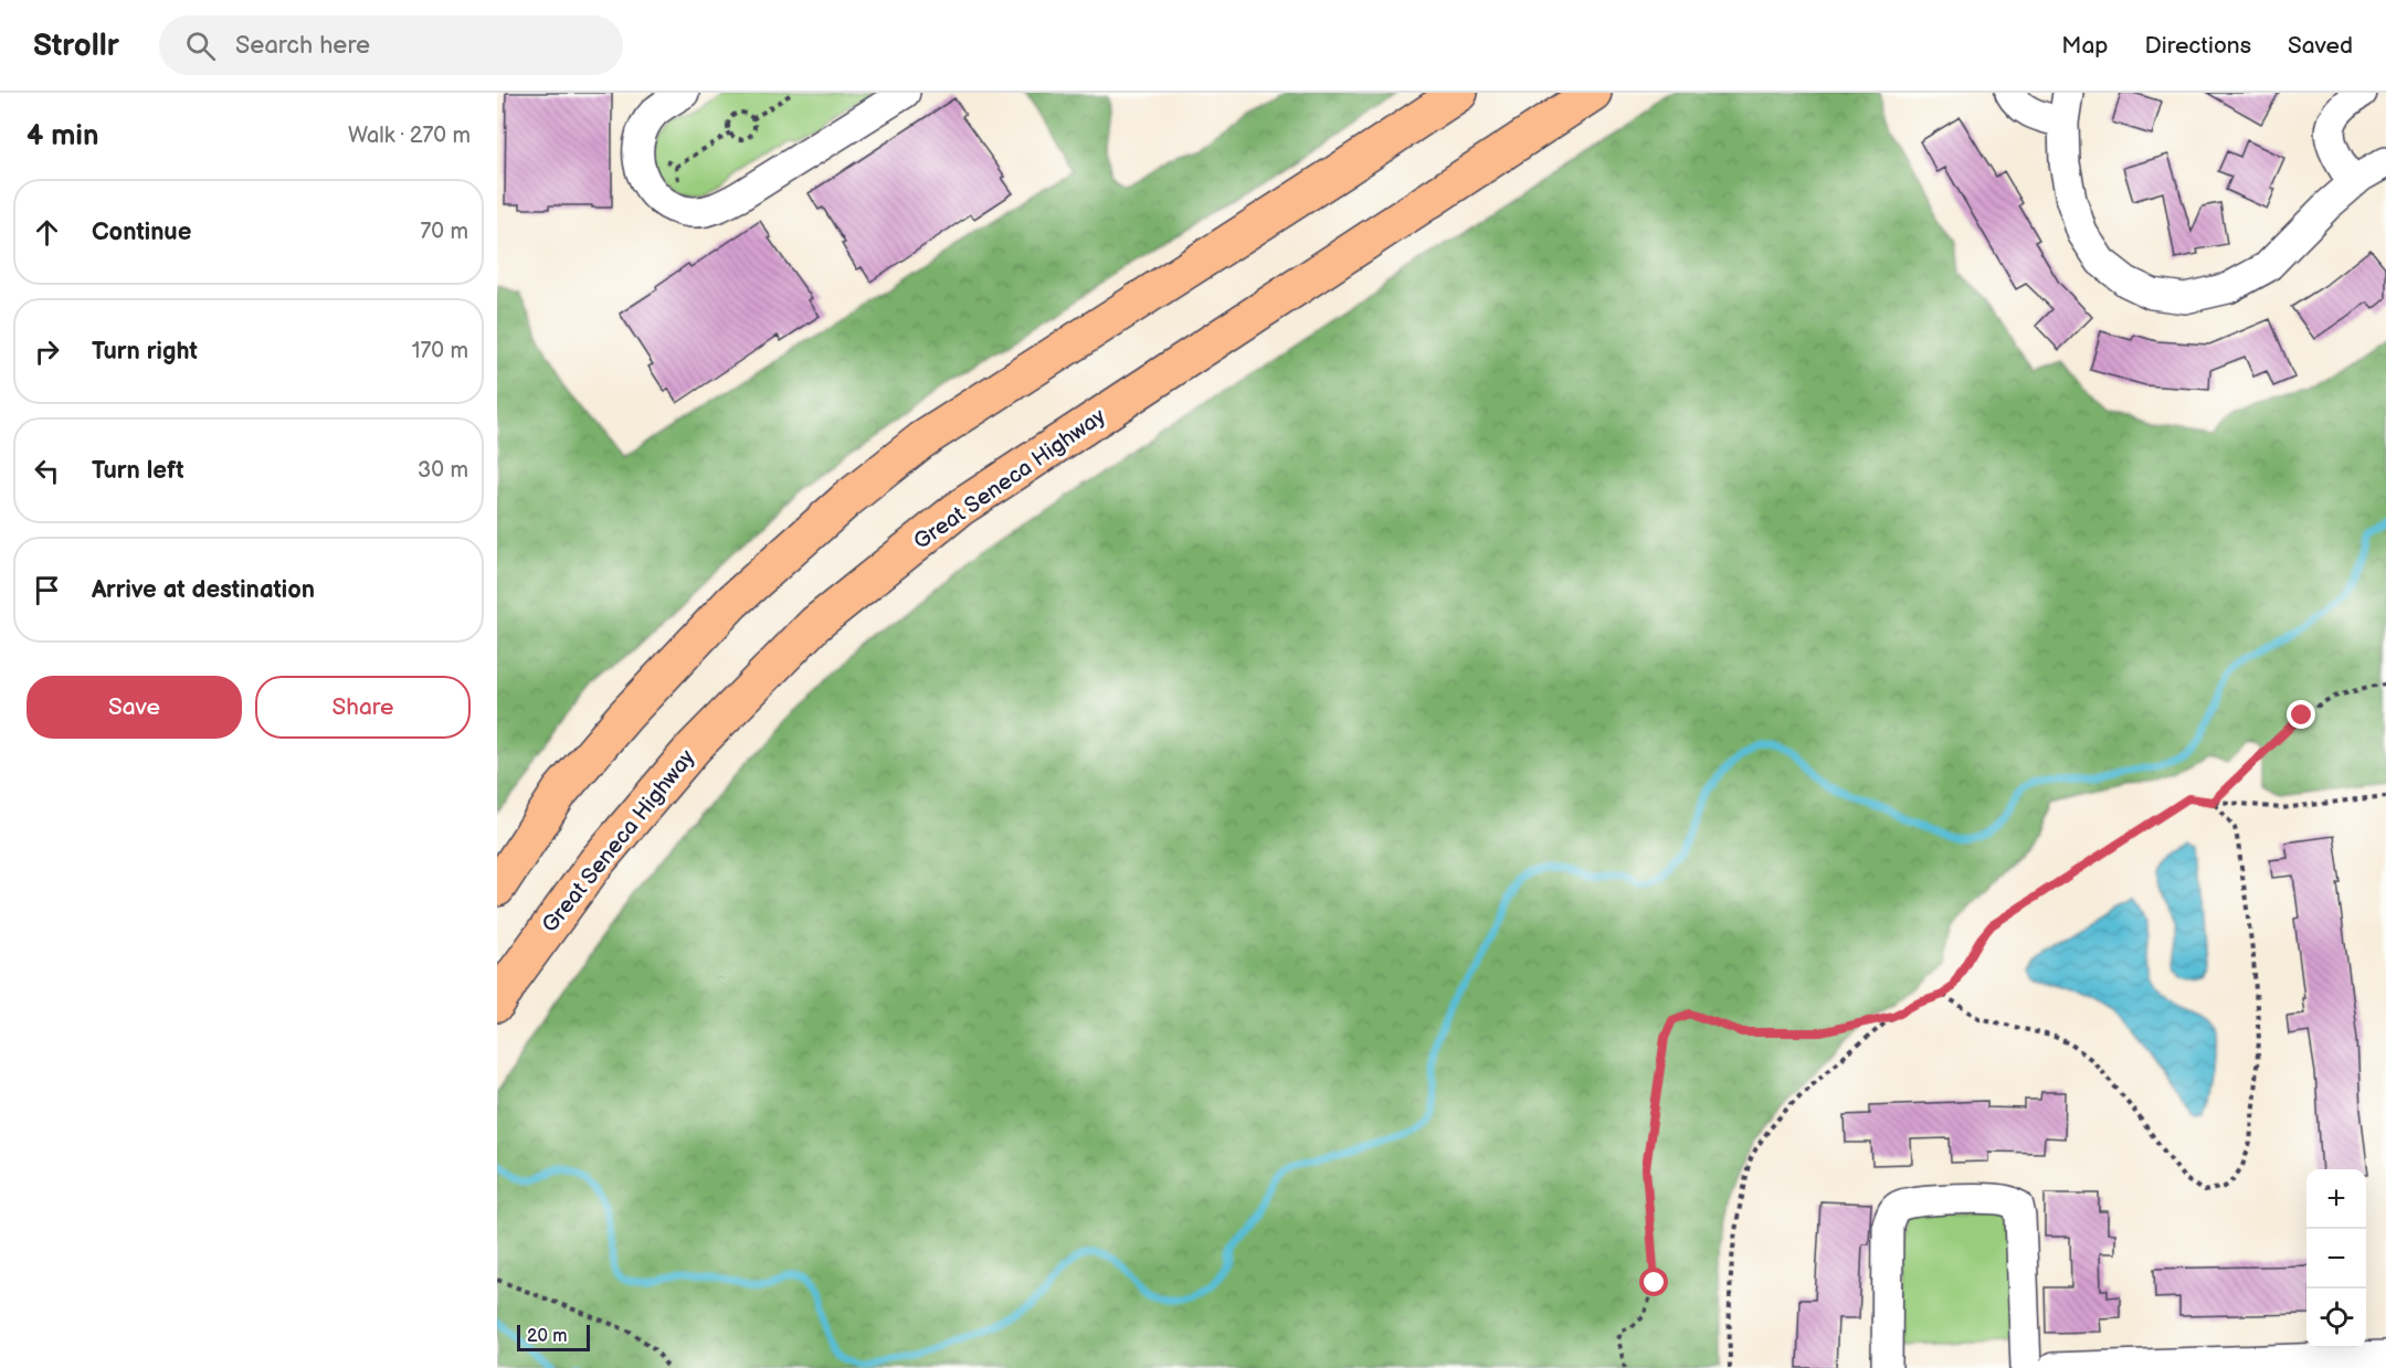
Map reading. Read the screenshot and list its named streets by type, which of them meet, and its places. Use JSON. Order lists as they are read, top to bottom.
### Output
{
  "streets": {
    "main road": ["Great Seneca Highway"]
  },
  "scale_bar": "20 m",
  "page": {
    "header": "Strollr",
    "search": "Search here",
    "nav": ["Map", "Directions", "Saved"],
    "heading": ["4 min", "Walk · 270 m"],
    "list": [
      ["Continue", "70 m"],
      ["Turn right", "170 m"],
      ["Turn left", "30 m"],
      "Arrive at destination"
    ],
    "buttons": ["Save", "Share"],
    "map_buttons": ["+", "−"],
    "scale": "20 m"
  }
}
